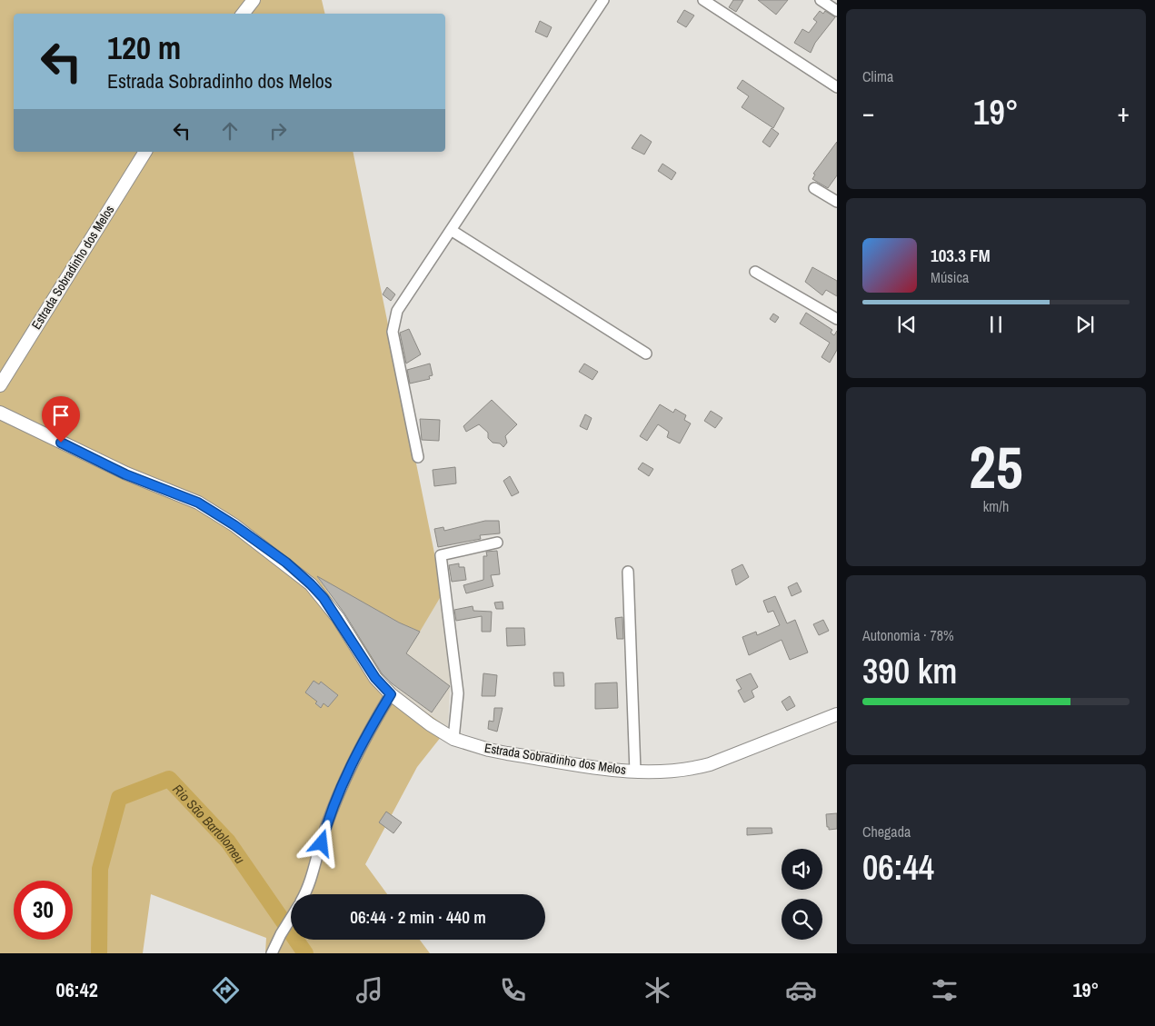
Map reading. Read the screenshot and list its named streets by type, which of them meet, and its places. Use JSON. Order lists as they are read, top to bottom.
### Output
{
  "streets": {
    "street": ["Estrada Sobradinho dos Melos"]
  },
  "water": ["Rio São Bartolomeu"],
  "page": {
    "tile": [
      "Clima",
      ["25", "km/h"],
      ["Autonomia · 78%", "390 km"],
      ["Chegada", "06:44"]
    ],
    "turn": ["120 m", "Estrada Sobradinho dos Melos"],
    "heat": ["−", "19°", "+"],
    "song": ["103.3 FM", "Música"],
    "limit": "30",
    "trip": "06:44 · 2 min · 440 m",
    "tabs": ["06:42", "19°"]
  }
}
